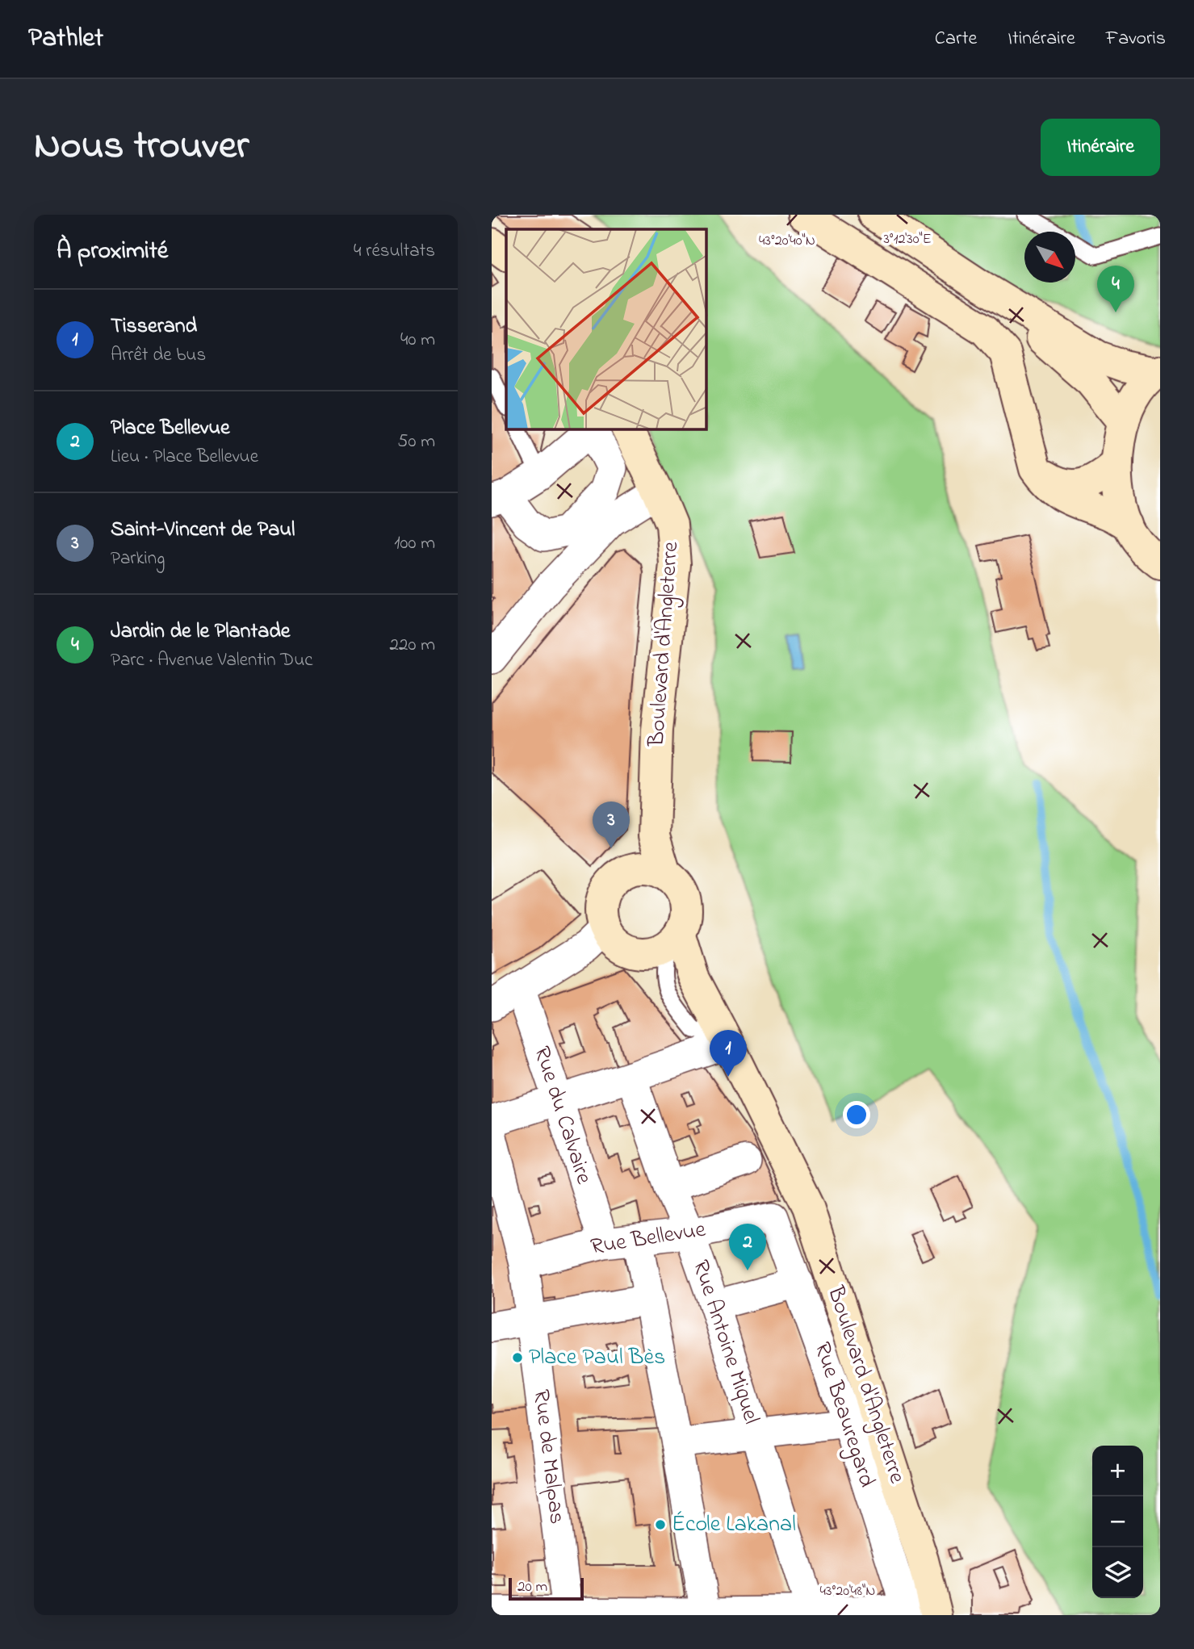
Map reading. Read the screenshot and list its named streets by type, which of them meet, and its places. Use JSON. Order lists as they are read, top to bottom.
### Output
{
  "streets": {
    "street": [
      "Boulevard d'Angleterre",
      "Rue du Calvaire",
      "Rue Bellevue",
      "Rue Antoine Miquel",
      "Rue Beauregard",
      "Rue de Malpas"
    ]
  },
  "crossings": [
    ["Boulevard d'Angleterre", "Rue Beauregard"],
    ["Rue du Calvaire", "Rue Bellevue"],
    ["Rue Bellevue", "Rue Antoine Miquel"],
    ["Rue Bellevue", "Rue Beauregard"],
    ["Rue Bellevue", "Rue de Malpas"]
  ],
  "places": ["Place Paul Bès", "École Lakanal"],
  "scale_bar": "20 m",
  "north": "bottom right",
  "page": {
    "header": "Pathlet",
    "nav": ["Carte", "Itinéraire", "Favoris"],
    "title": "Nous trouver",
    "buttons": "Itinéraire",
    "heading": ["À proximité", "4 résultats"],
    "pins": [
      "4",
      "3",
      "1",
      "2"
    ],
    "list": [
      {
        "mark": "1",
        "name": "Tisserand",
        "note": "Arrêt de bus",
        "value": "40 m"
      },
      {
        "mark": "2",
        "name": "Place Bellevue",
        "note": "Lieu · Place Bellevue",
        "value": "50 m"
      },
      {
        "mark": "3",
        "name": "Saint-Vincent de Paul",
        "note": "Parking",
        "value": "100 m"
      },
      {
        "mark": "4",
        "name": "Jardin de le Plantade",
        "note": "Parc · Avenue Valentin Duc",
        "value": "220 m"
      }
    ],
    "map_buttons": ["+", "−"],
    "scale": "20 m"
  },
  "coordinates": ["3°12'30\"E", "43°20'40\"N", "43°20'48\"N"]
}
